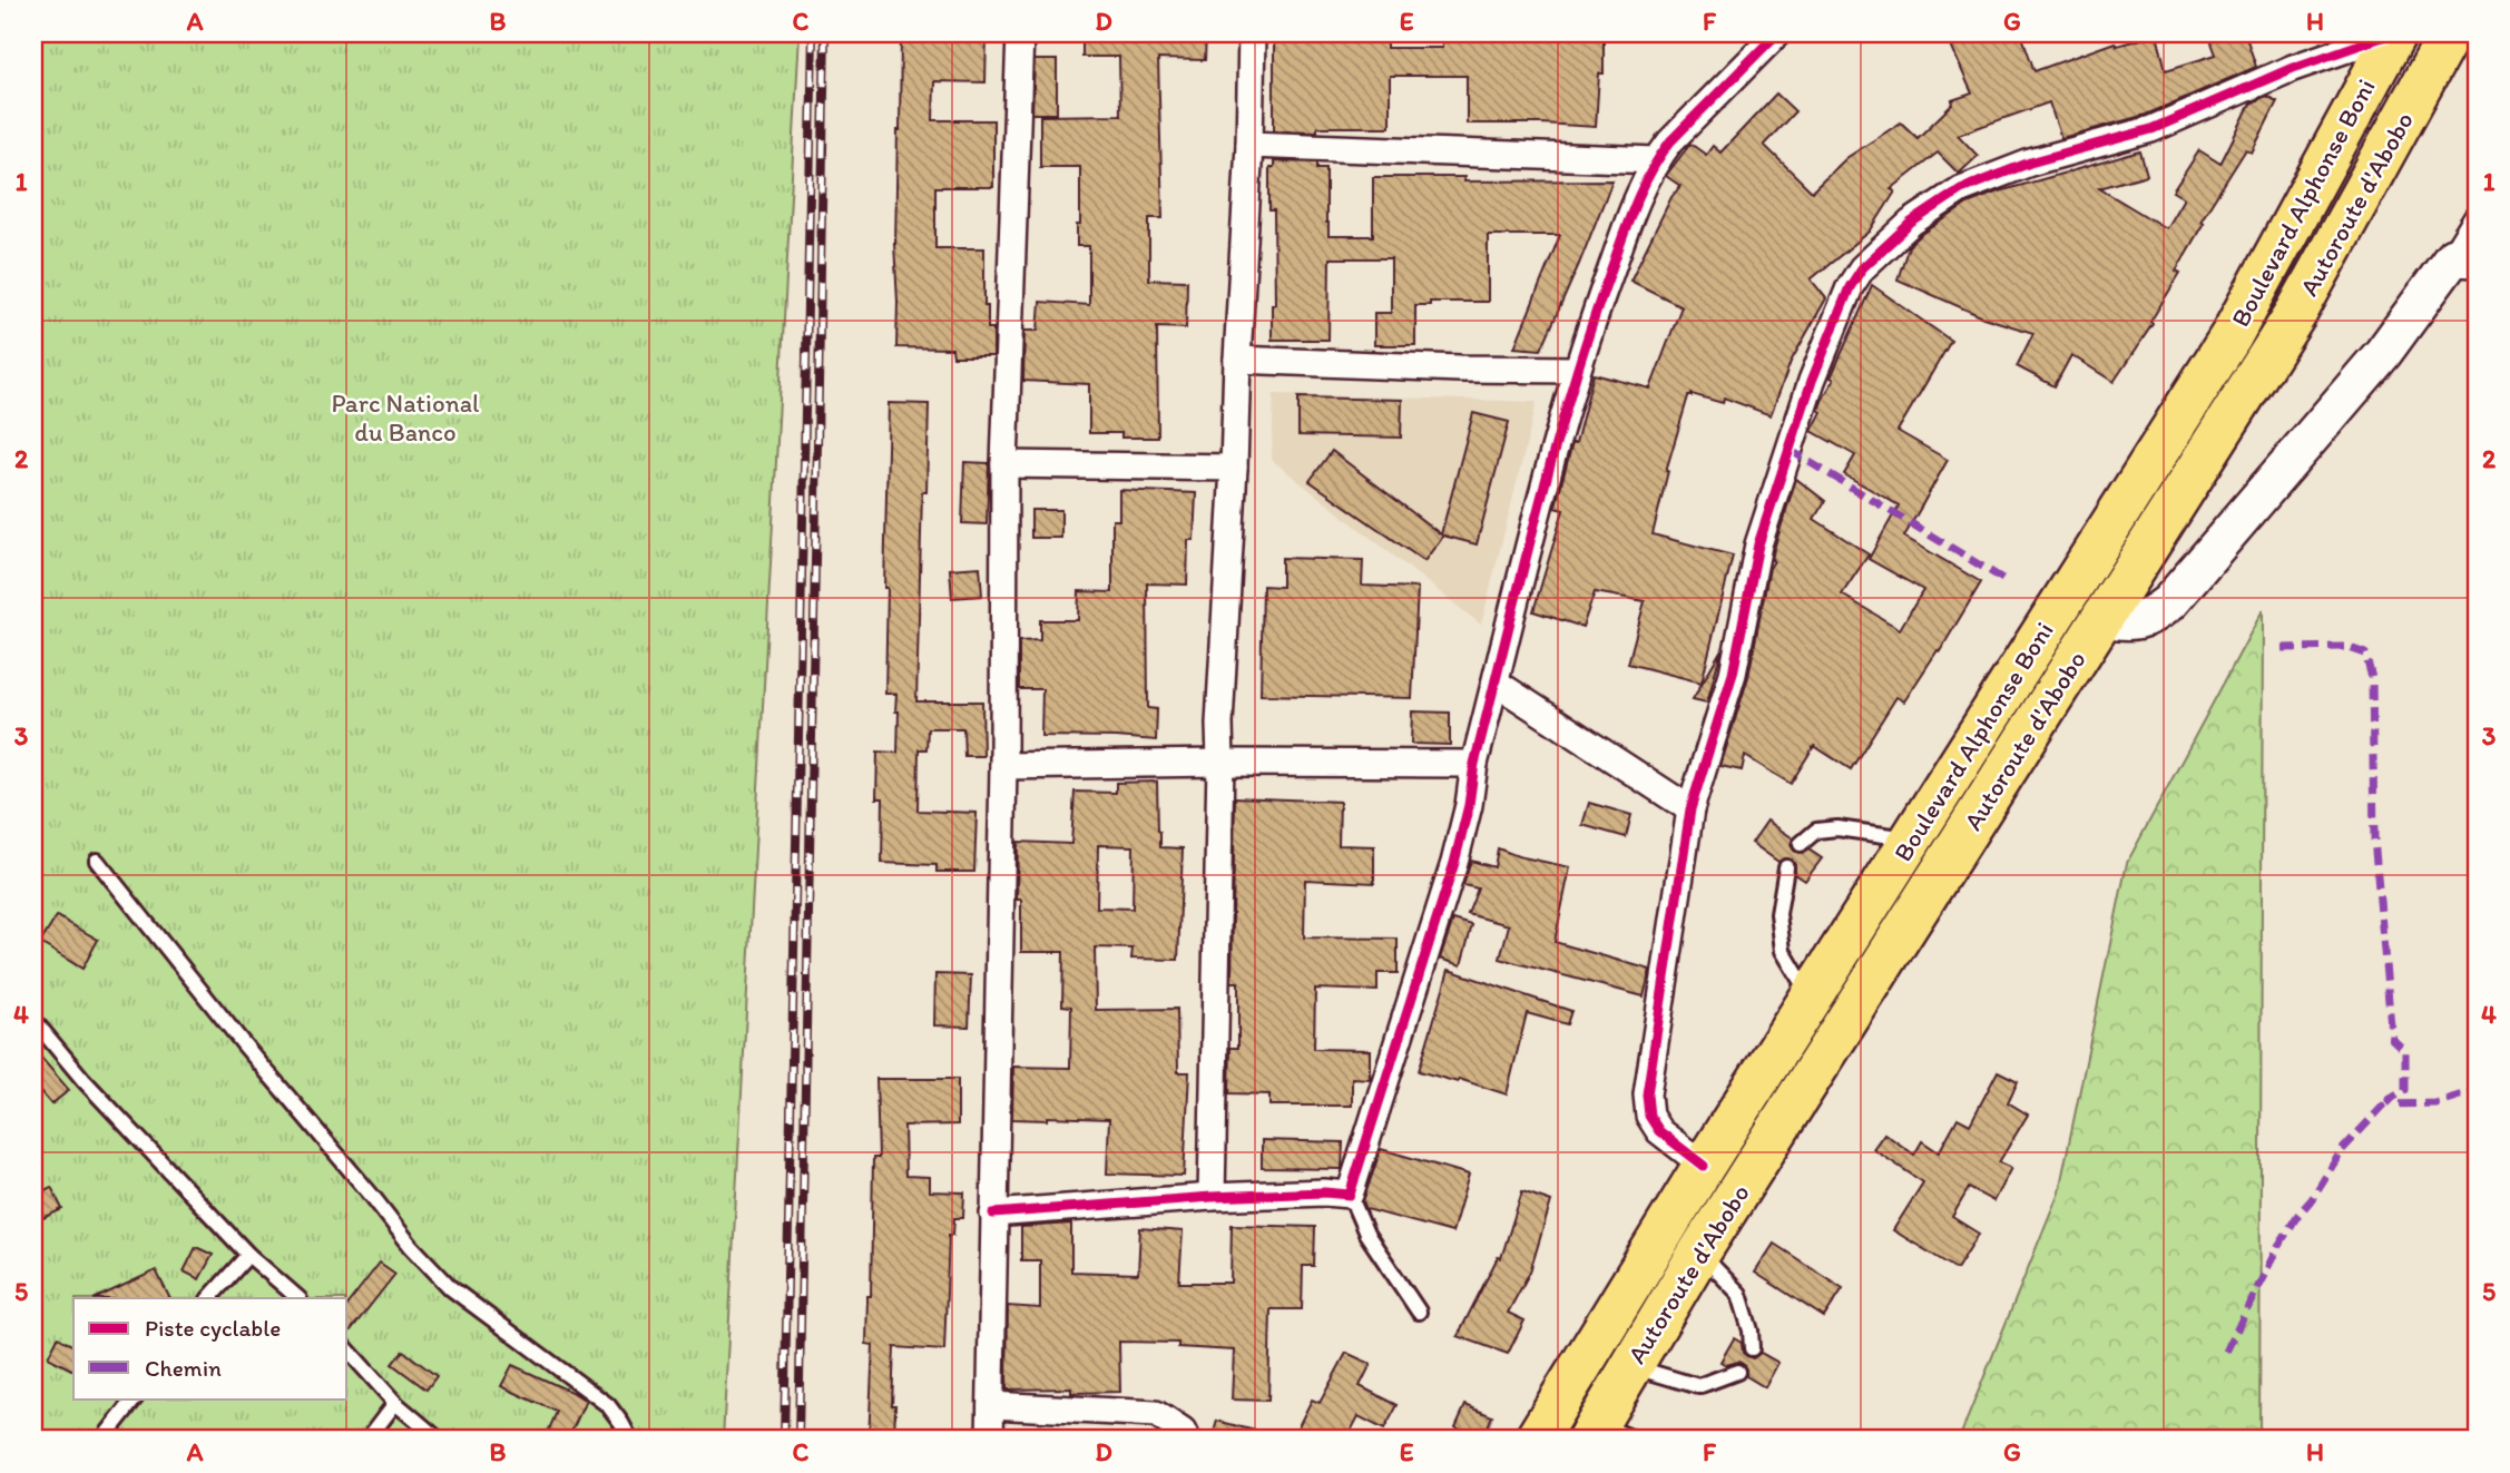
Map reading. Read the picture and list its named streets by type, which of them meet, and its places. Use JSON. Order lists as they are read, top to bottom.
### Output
{
  "streets": {
    "main road": ["Boulevard Alphonse Boni", "Autoroute d'Abobo"]
  },
  "parks": ["Parc National du Banco"],
  "legend": ["Piste cyclable", "Chemin"],
  "grid": {
    "columns": [
      "A",
      "B",
      "C",
      "D",
      "E",
      "F",
      "G",
      "H"
    ],
    "rows": [
      "1",
      "2",
      "3",
      "4",
      "5"
    ]
  }
}
